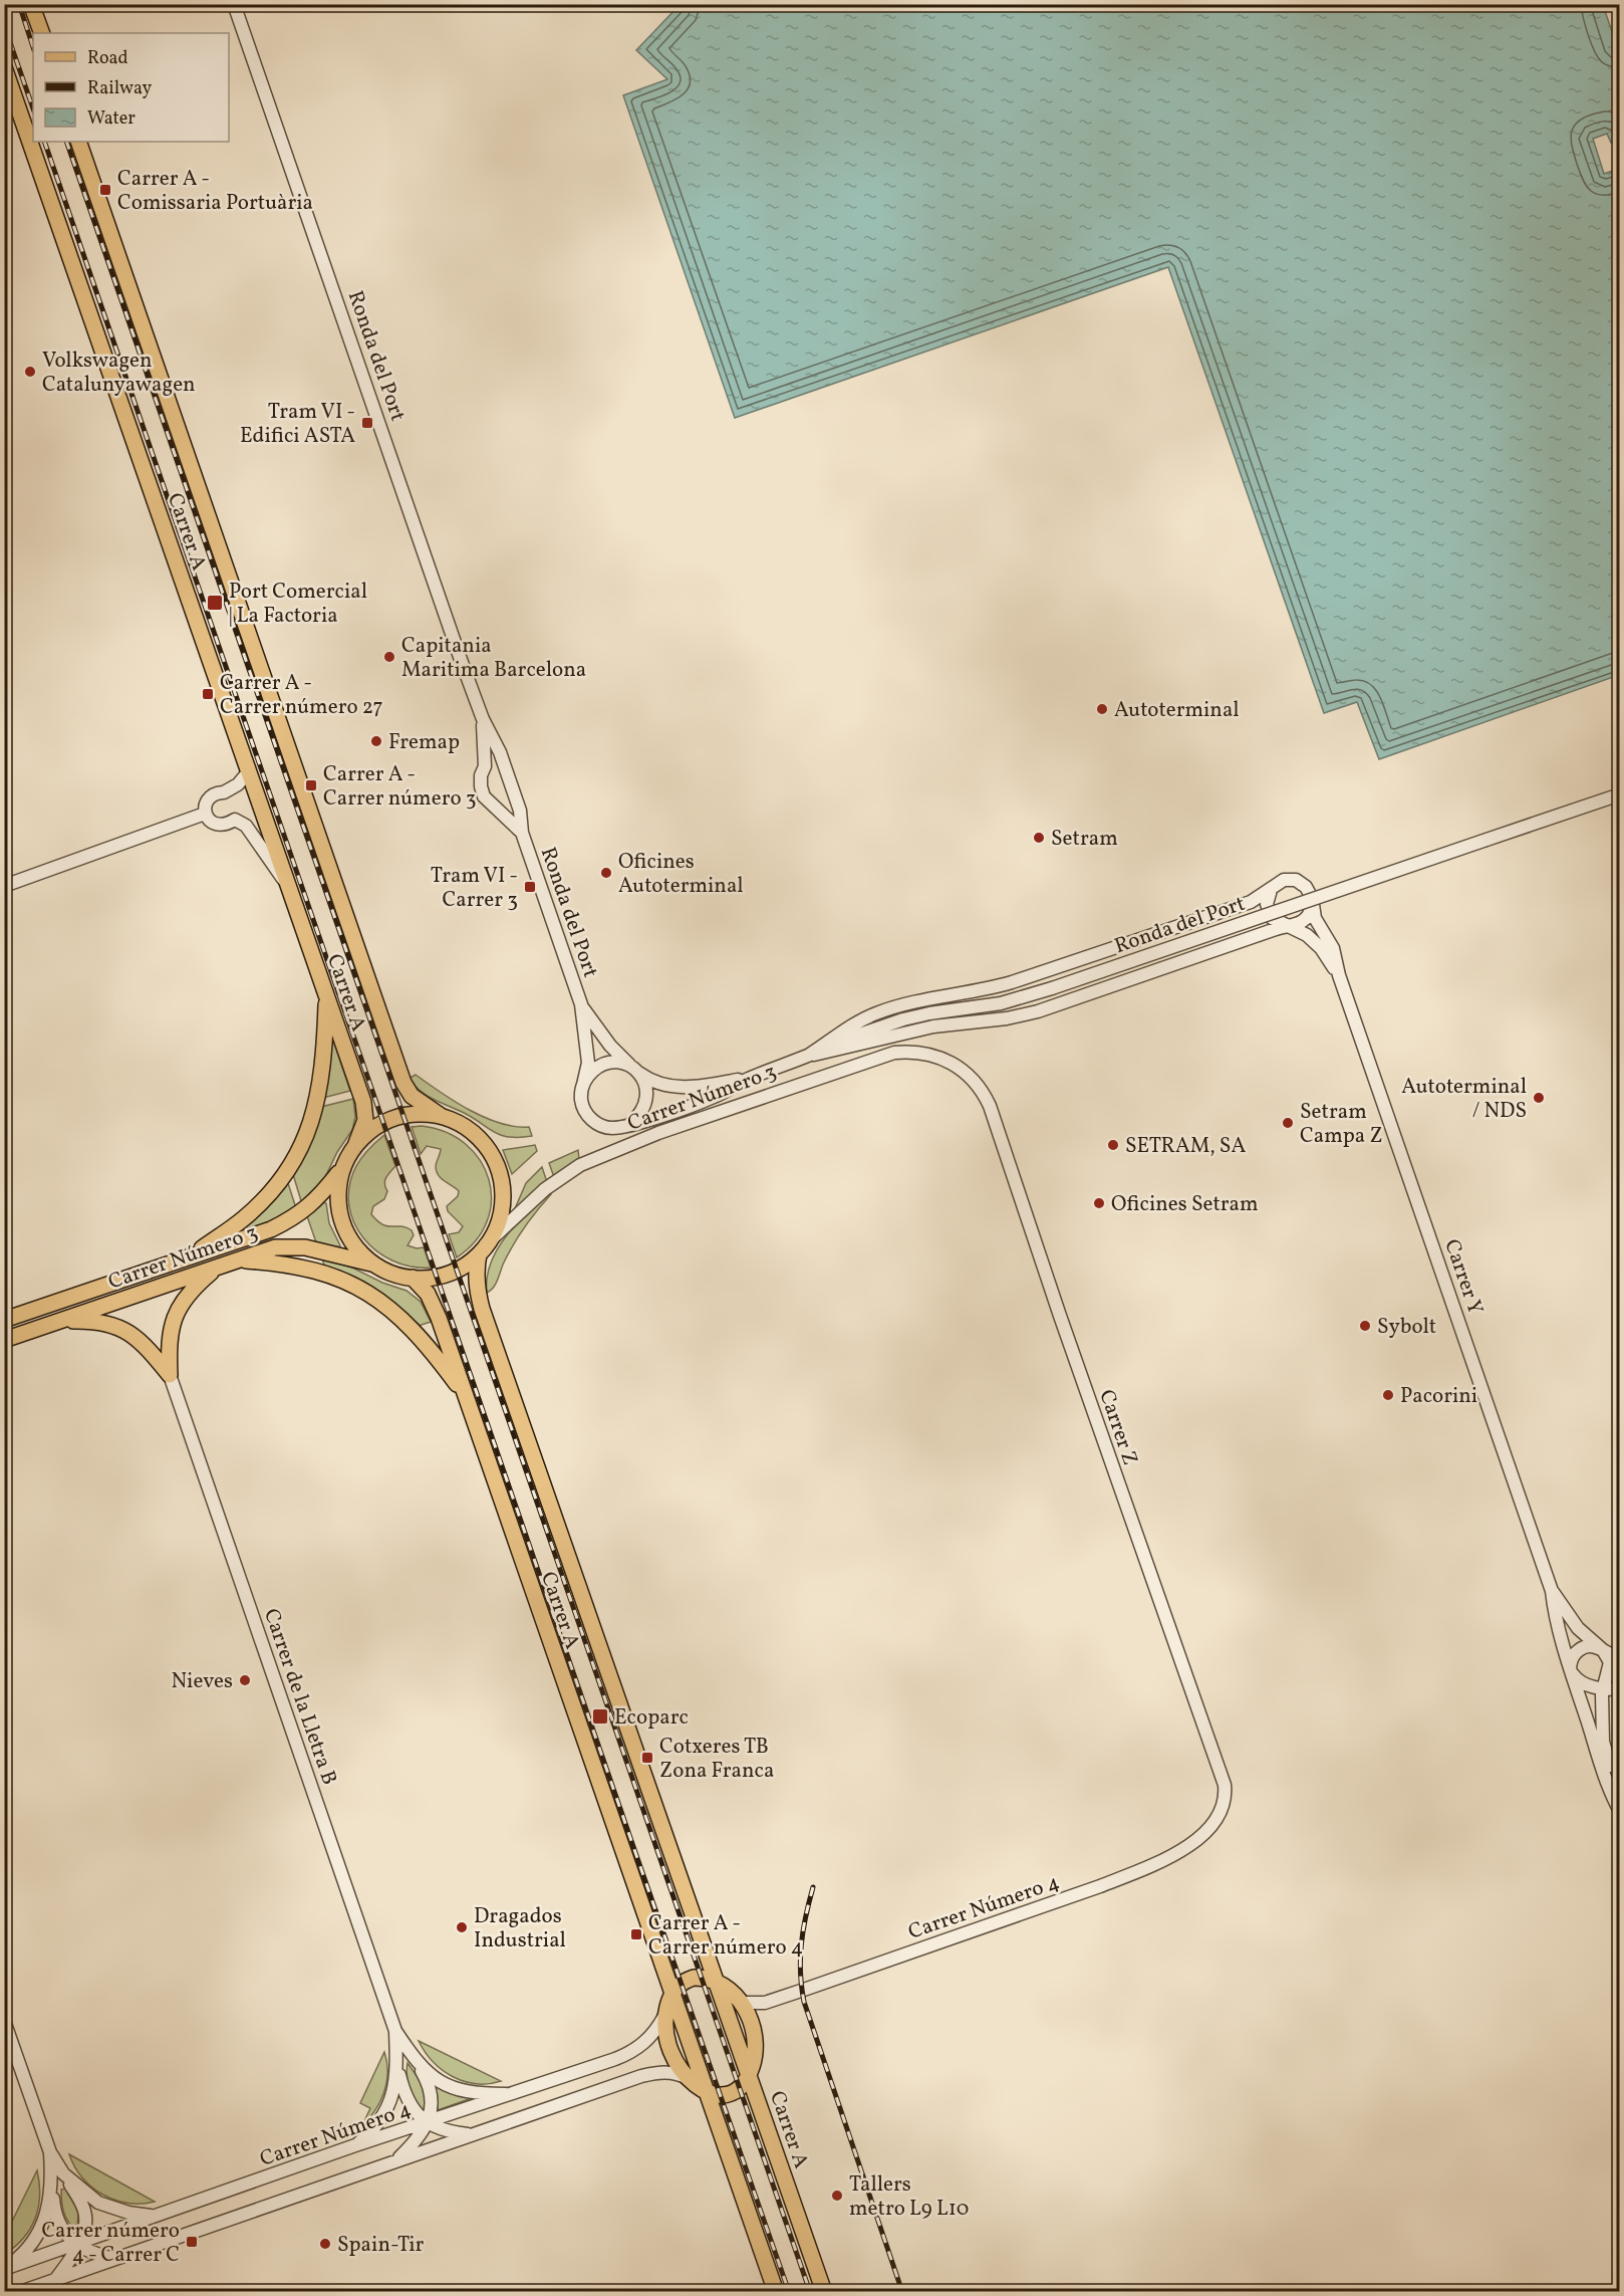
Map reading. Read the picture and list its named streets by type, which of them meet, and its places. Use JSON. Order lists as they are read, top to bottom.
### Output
{
  "streets": {
    "main road": ["Carrer A", "Carrer Número 3"],
    "street": [
      "Ronda del Port",
      "Carrer Y",
      "Carrer Z",
      "Carrer de la Lletra B",
      "Carrer Número 4"
    ]
  },
  "crossings": [
    ["Ronda del Port", "Carrer Número 3"],
    ["Carrer A", "Carrer Número 3"],
    ["Carrer Número 3", "Carrer Z"],
    ["Carrer Z", "Carrer Número 4"]
  ],
  "places": {
    "transit": [
      "Carrer A - Comissaria Portuària",
      "Tram VI - Edifici ASTA",
      "Port Comercial | La Factoria",
      "Carrer A - Carrer número 27",
      "Carrer A - Carrer número 3",
      "Tram VI - Carrer 3",
      "Ecoparc",
      "Cotxeres TB Zona Franca",
      "Carrer A - Carrer número 4",
      "Carrer número 4 - Carrer C"
    ],
    "other": [
      "Volkswagen Catalunyawagen",
      "Capitania Maritima Barcelona",
      "Autoterminal",
      "Fremap",
      "Setram",
      "Oficines Autoterminal",
      "Autoterminal / NDS",
      "Setram Campa Z",
      "SETRAM, SA",
      "Oficines Setram",
      "Sybolt",
      "Pacorini",
      "Nieves",
      "Dragados Industrial",
      "Tallers metro L9 L10",
      "Spain-Tir"
    ]
  },
  "legend": ["Road", "Railway", "Water"]
}
